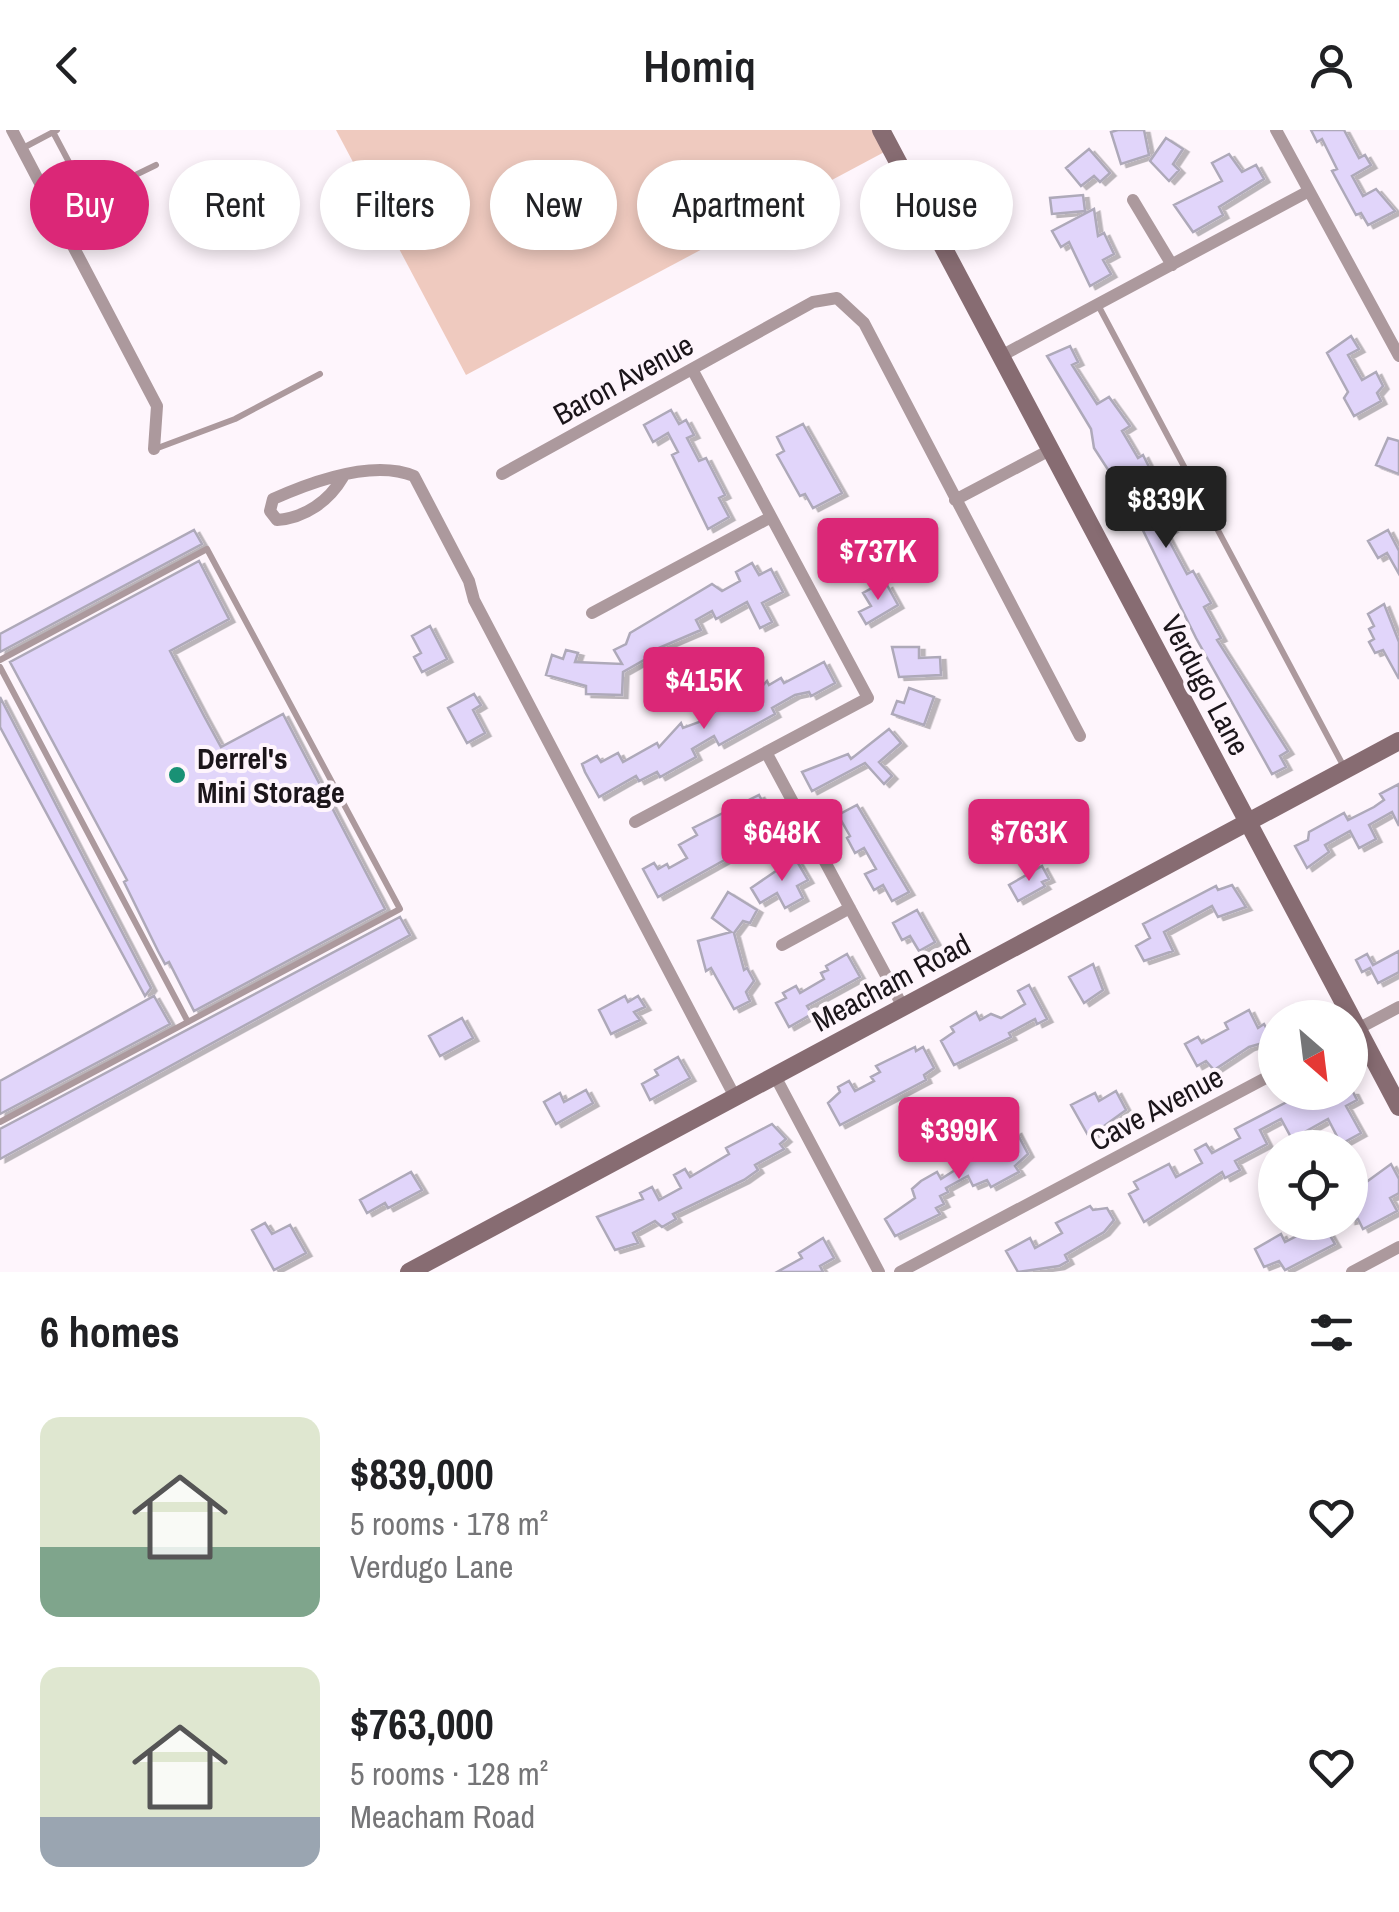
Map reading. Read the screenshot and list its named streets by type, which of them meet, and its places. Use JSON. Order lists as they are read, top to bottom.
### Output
{
  "streets": {
    "street": [
      "Baron Avenue",
      "Verdugo Lane",
      "Meacham Road",
      "Cave Avenue"
    ]
  },
  "crossings": [
    ["Verdugo Lane", "Meacham Road"]
  ],
  "places": ["Derrel's Mini Storage"],
  "north": "bottom right",
  "page": {
    "header": "Homiq",
    "chip": [
      "Buy",
      "Rent",
      "Filters",
      "New",
      "Apartment",
      "House"
    ],
    "price": [
      "$839K",
      "$737K",
      "$415K",
      "$648K",
      "$763K",
      "$399K"
    ],
    "heading": "6 homes",
    "list": [
      {
        "name": "$839,000",
        "note": "5 rooms · 178 m² · Verdugo Lane"
      },
      {
        "name": "$763,000",
        "note": "5 rooms · 128 m² · Meacham Road"
      }
    ]
  }
}
